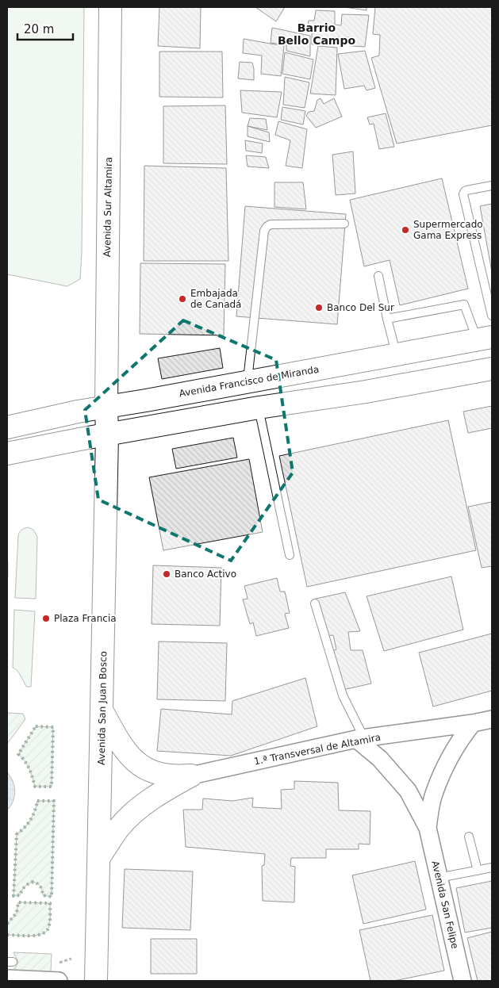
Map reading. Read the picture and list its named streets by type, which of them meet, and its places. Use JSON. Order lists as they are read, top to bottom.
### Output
{
  "streets": {
    "main road": ["Avenida Sur Altamira", "Avenida Francisco de Miranda", "Avenida San Juan Bosco"],
    "street": ["1.ª Transversal de Altamira", "Avenida San Felipe"]
  },
  "crossings": [
    ["Avenida Sur Altamira", "Avenida Francisco de Miranda"],
    ["Avenida Sur Altamira", "Avenida San Juan Bosco"],
    ["1.ª Transversal de Altamira", "Avenida San Felipe"]
  ],
  "districts": ["Barrio Bello Campo"],
  "places": [
    "Supermercado Gama Express",
    "Embajada de Canadá",
    "Banco Del Sur",
    "Banco Activo",
    "Plaza Francia"
  ],
  "scale_bar": "20 m"
}
